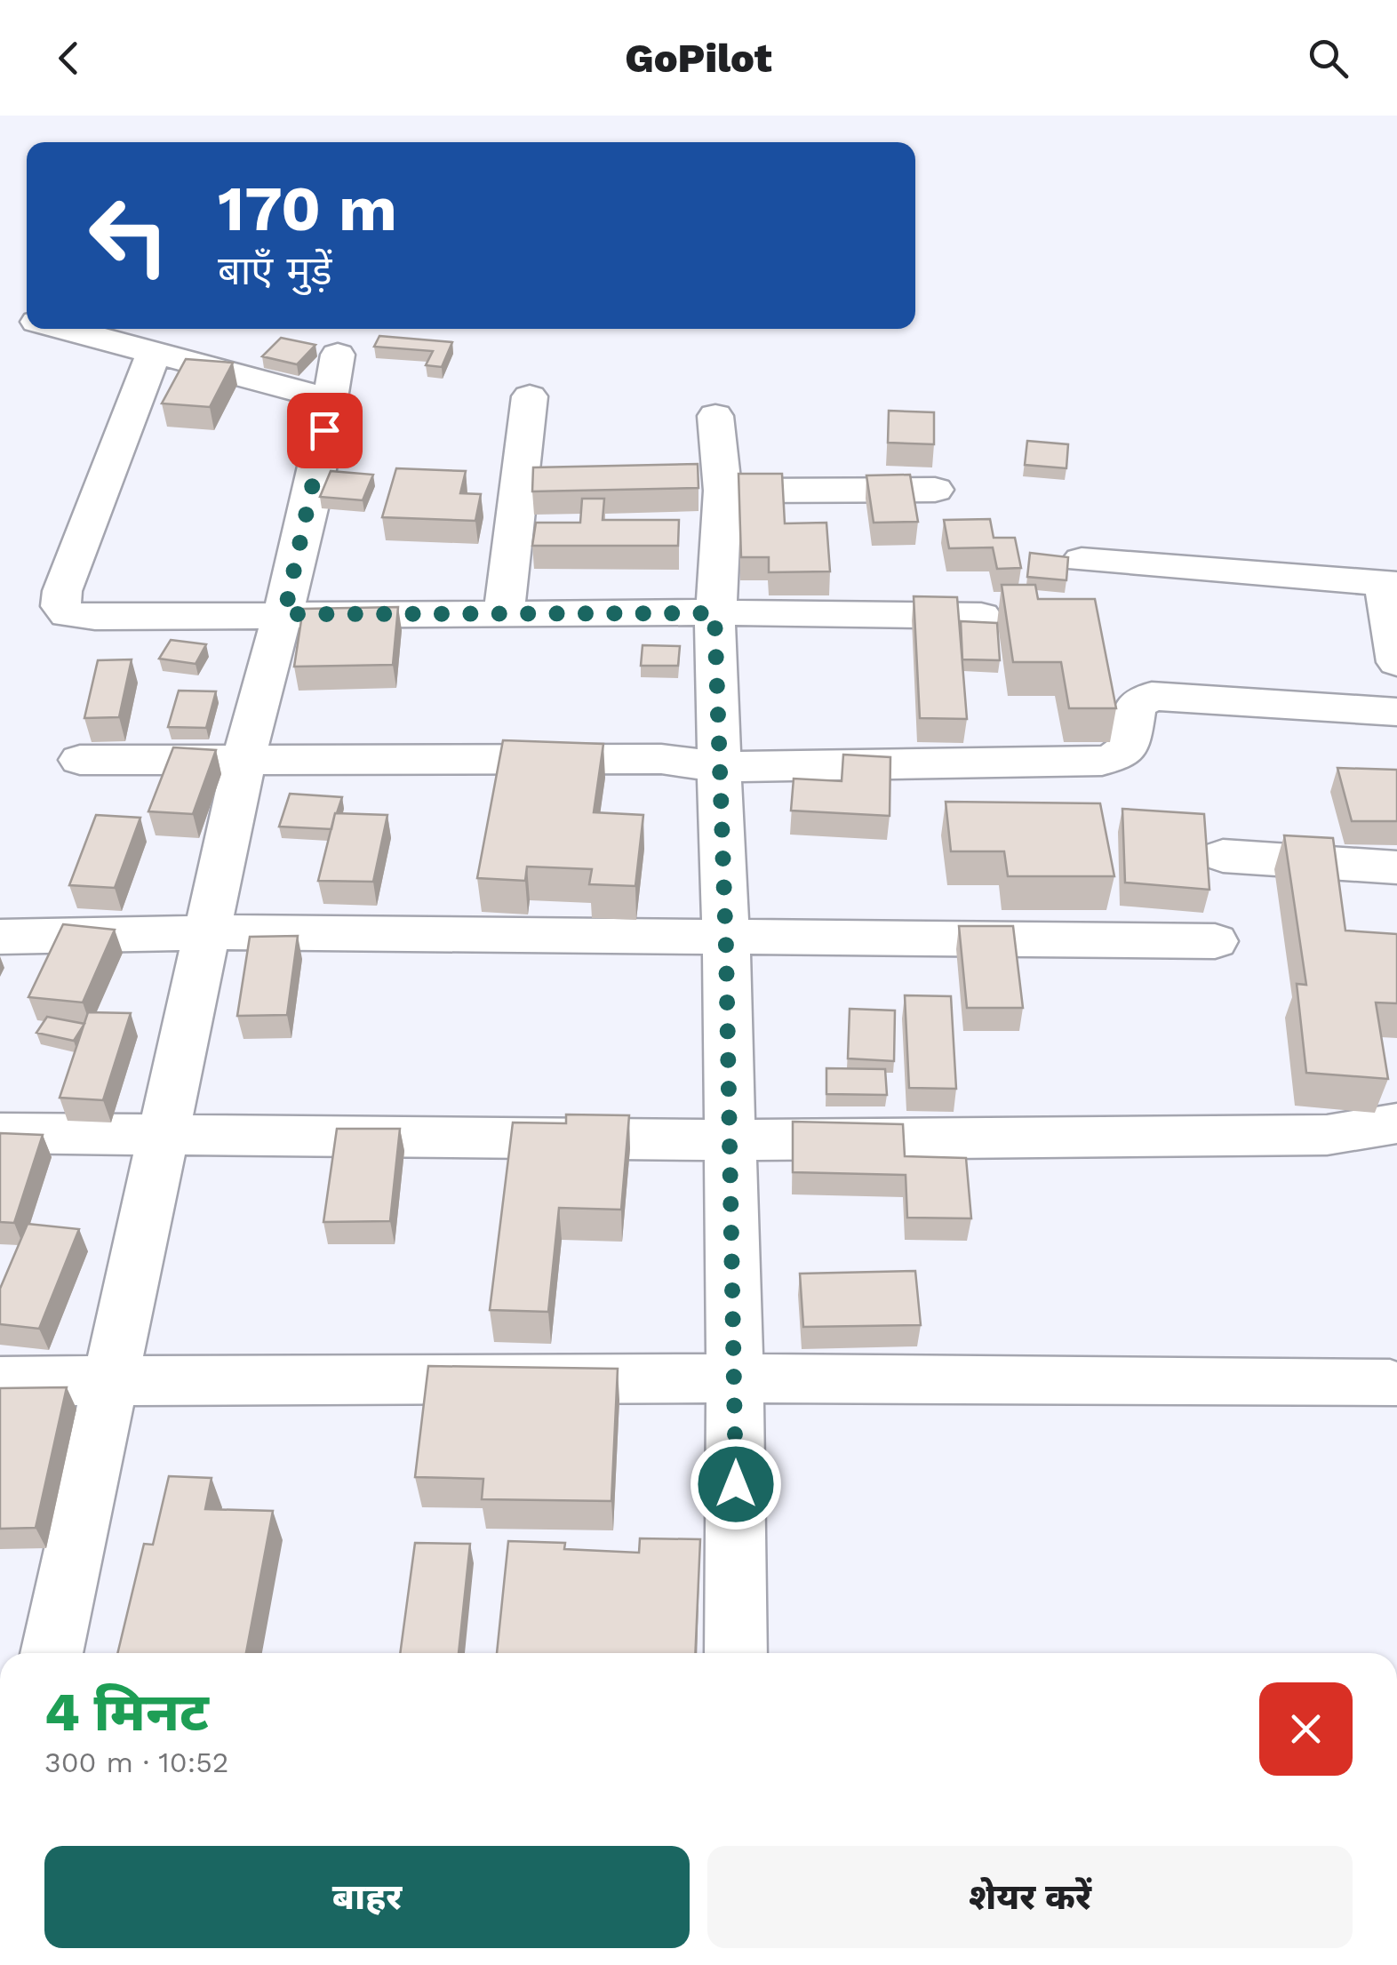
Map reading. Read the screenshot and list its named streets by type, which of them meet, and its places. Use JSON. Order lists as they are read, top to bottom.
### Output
{
  "page": {
    "header": "GoPilot",
    "turn": ["170 m", "बाएँ मुड़ें"],
    "heading": ["4 मिनट", "300 m · 10:52"],
    "buttons": ["बाहर", "शेयर करें"]
  }
}
